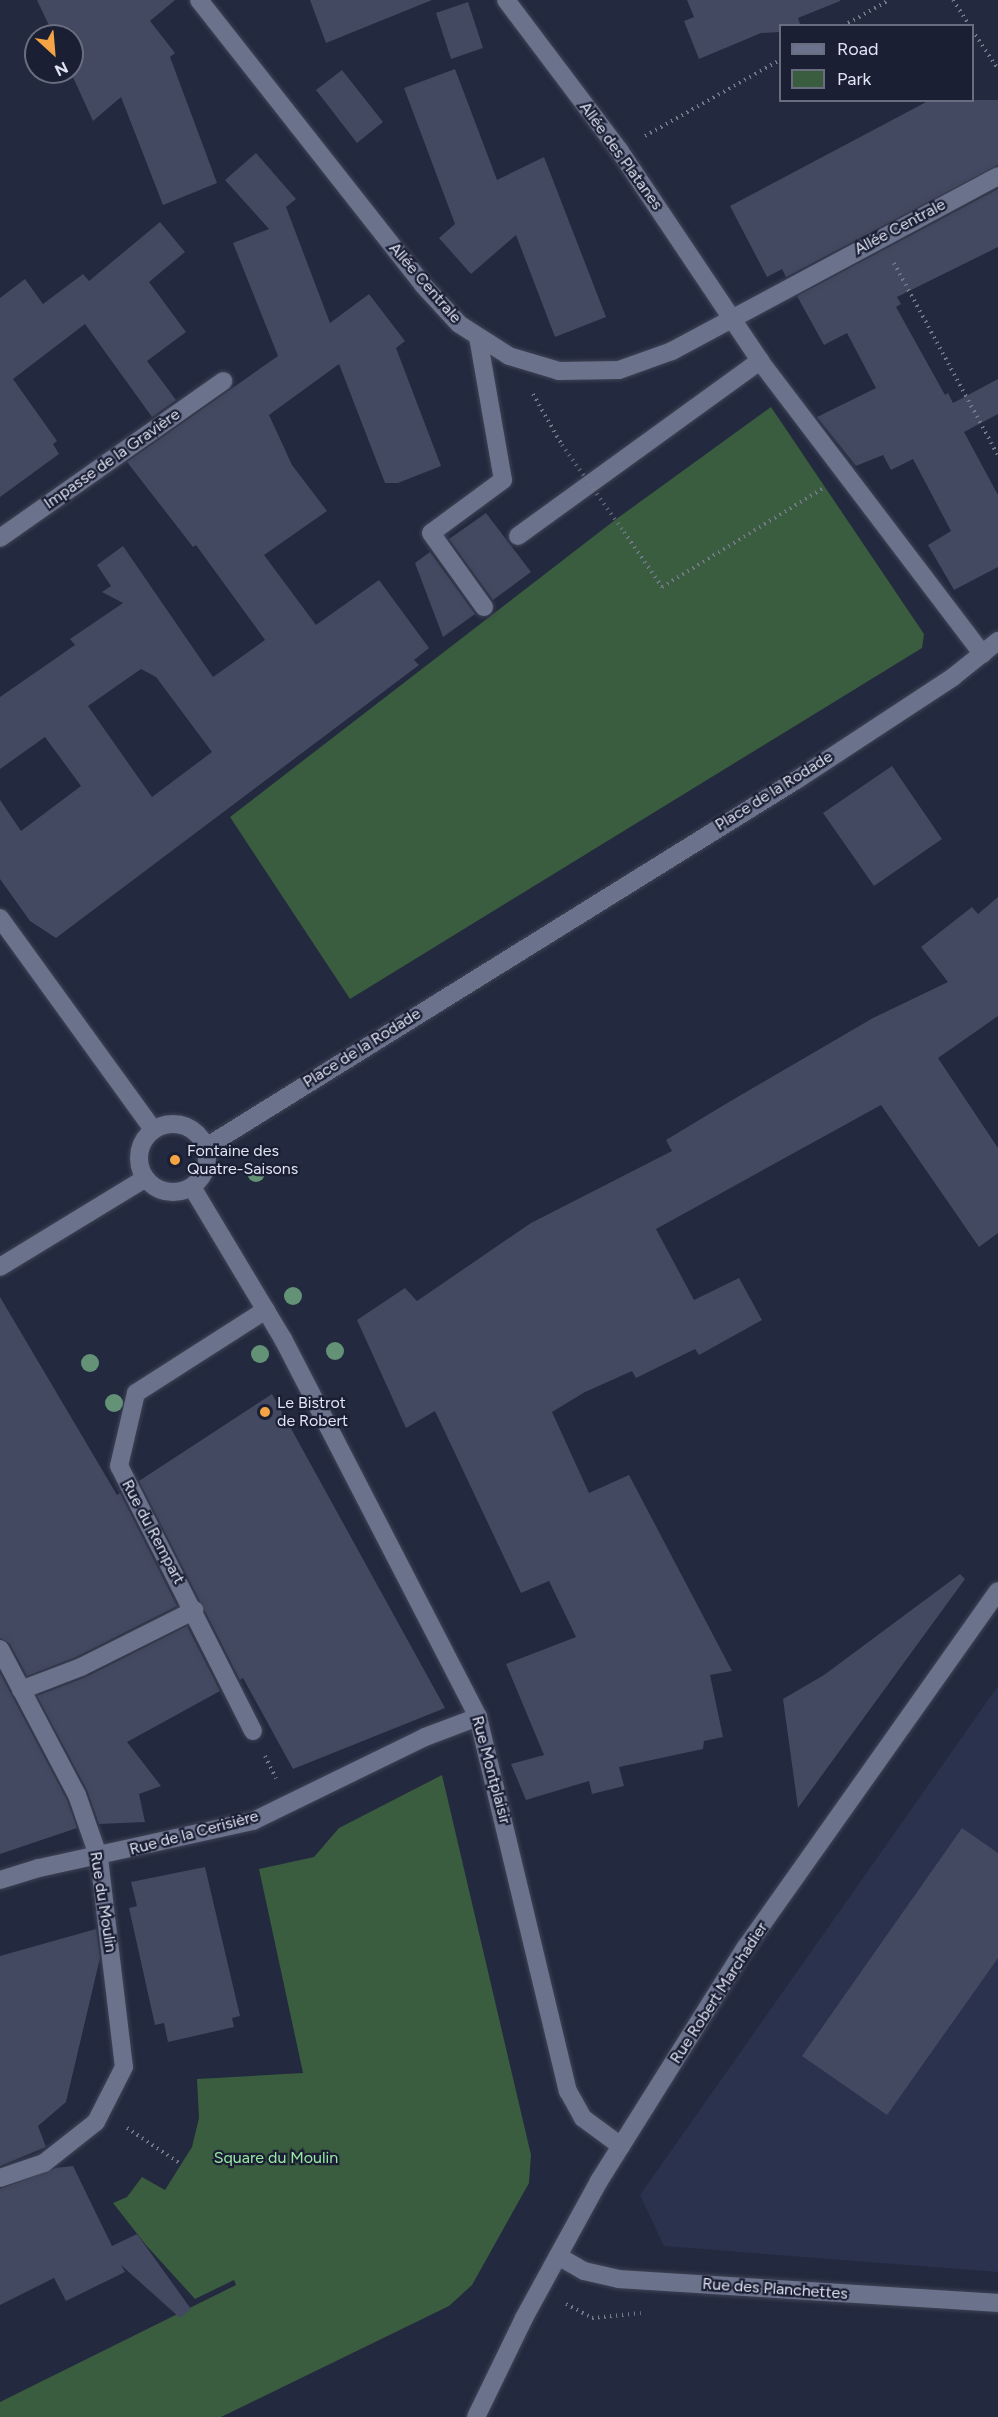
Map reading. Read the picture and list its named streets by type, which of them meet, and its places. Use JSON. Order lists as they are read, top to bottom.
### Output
{
  "streets": {
    "street": [
      "Allée des Platanes",
      "Allée Centrale",
      "Impasse de la Gravière",
      "Place de la Rodade",
      "Rue du Rempart",
      "Rue Montplaisir",
      "Rue de la Cerisière",
      "Rue du Moulin",
      "Rue Robert Marchadier",
      "Rue des Planchettes"
    ]
  },
  "crossings": [
    ["Allée des Platanes", "Allée Centrale"],
    ["Rue du Rempart", "Rue Montplaisir"],
    ["Rue Montplaisir", "Rue de la Cerisière"],
    ["Rue Montplaisir", "Rue Robert Marchadier"],
    ["Rue de la Cerisière", "Rue du Moulin"],
    ["Rue Robert Marchadier", "Rue des Planchettes"]
  ],
  "parks": ["Square du Moulin"],
  "places": ["Fontaine des Quatre-Saisons", "Le Bistrot de Robert"],
  "legend": ["Road", "Park"],
  "north": "bottom right"
}
